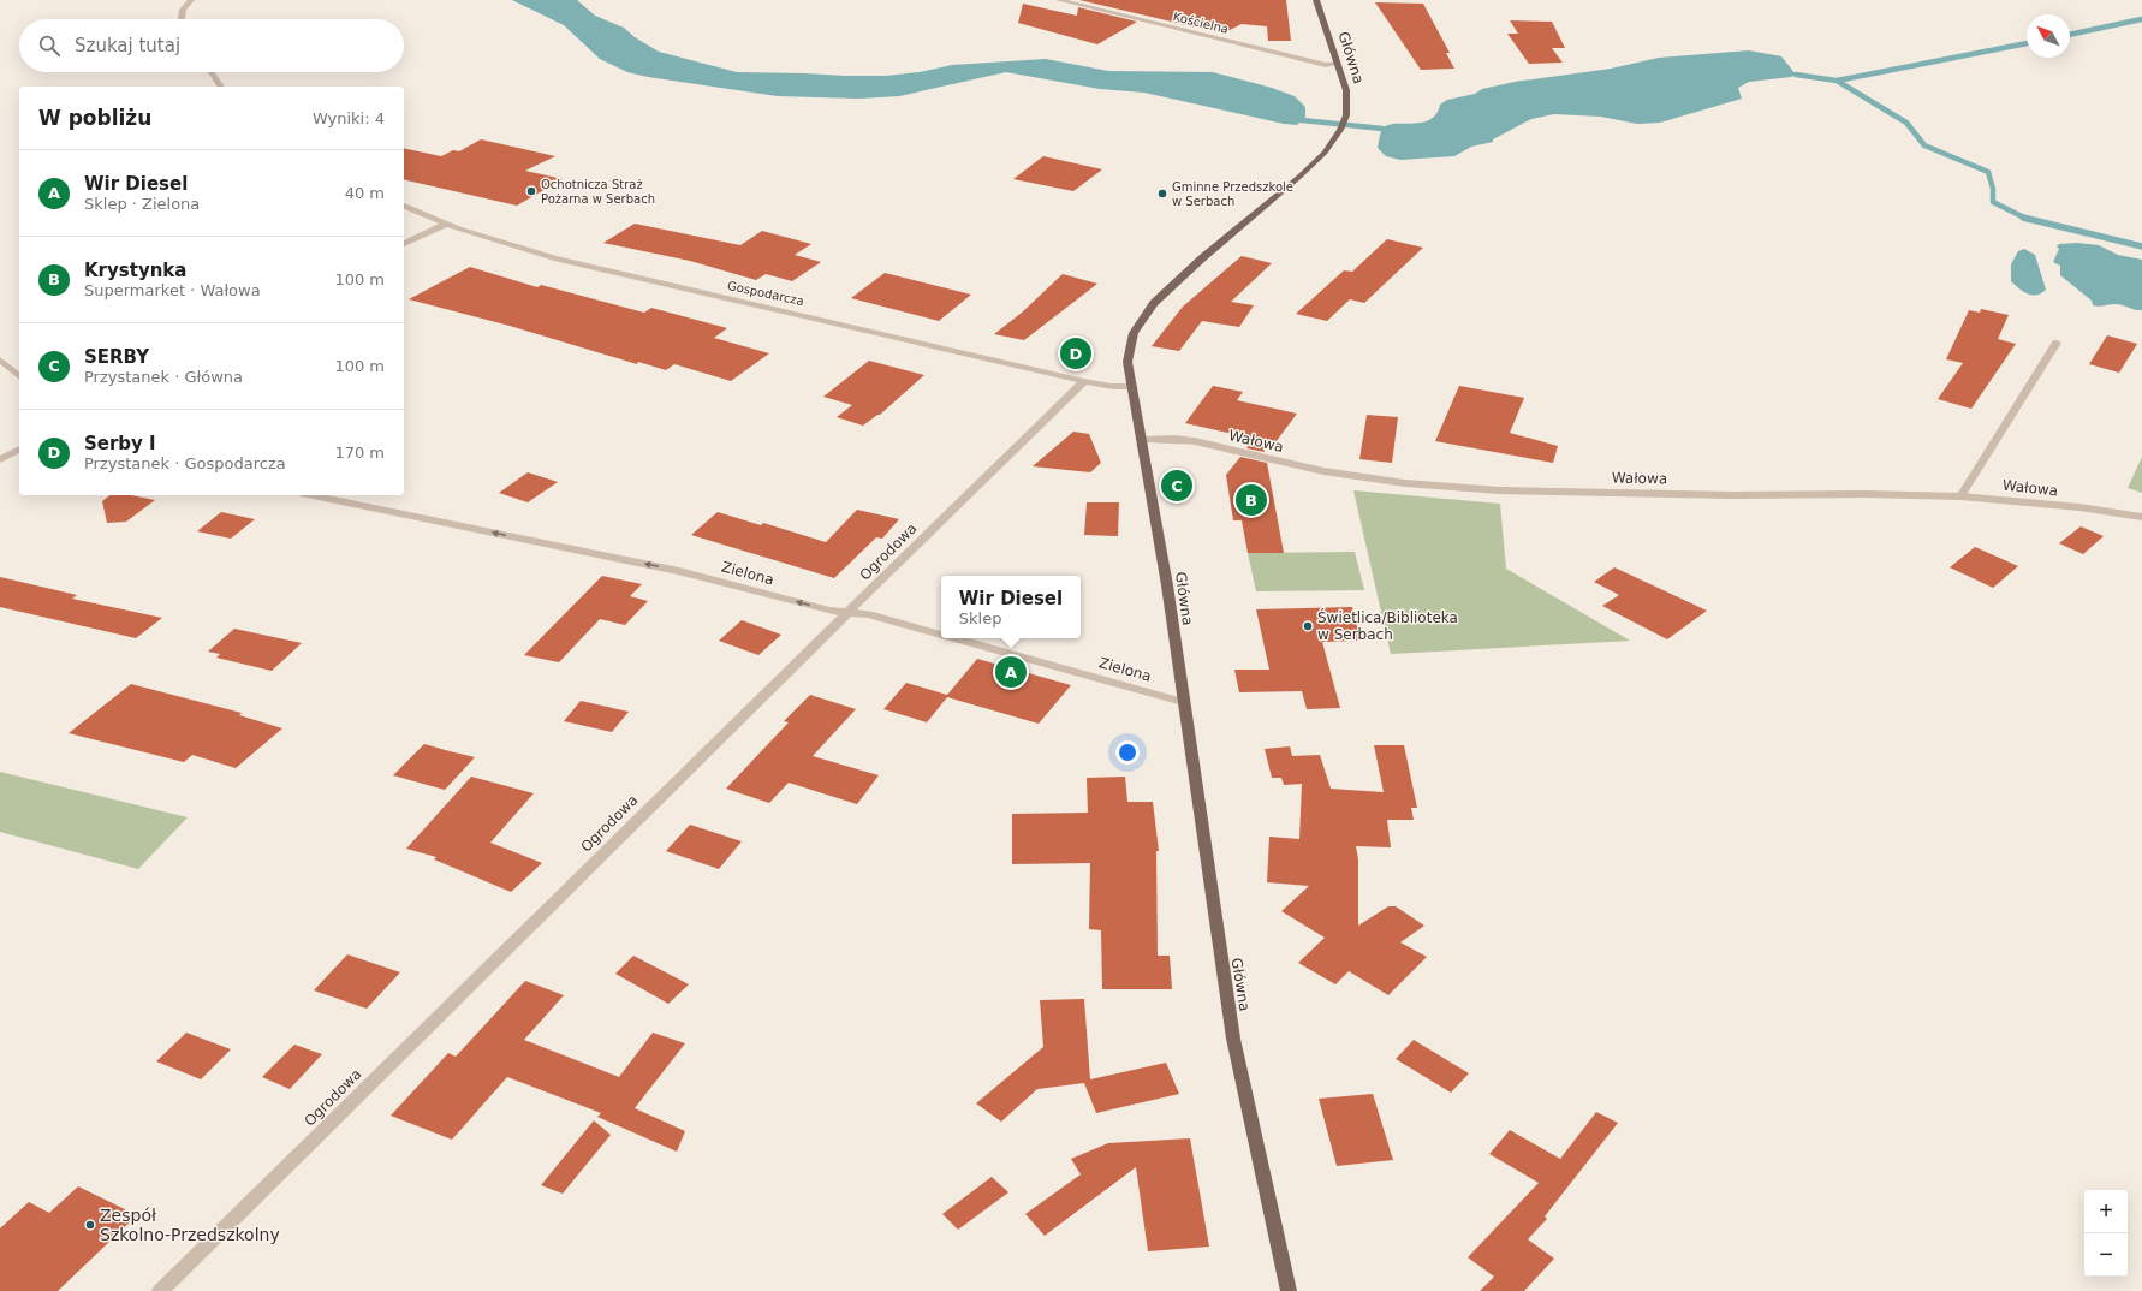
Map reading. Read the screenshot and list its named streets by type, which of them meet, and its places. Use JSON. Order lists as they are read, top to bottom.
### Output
{
  "streets": {
    "main road": ["Główna"],
    "street": [
      "Kościelna",
      "Gospodarcza",
      "Wałowa",
      "Ogrodowa",
      "Zielona"
    ]
  },
  "crossings": [
    ["Kościelna", "Główna"],
    ["Główna", "Gospodarcza"],
    ["Główna", "Wałowa"],
    ["Główna", "Zielona"],
    ["Gospodarcza", "Ogrodowa"],
    ["Ogrodowa", "Zielona"]
  ],
  "one_way": ["Zielona"],
  "places": [
    "Ochotnicza Straż Pożarna w Serbach",
    "Gminne Przedszkole w Serbach",
    "Świetlica/Biblioteka w Serbach",
    "Zespół Szkolno-Przedszkolny"
  ],
  "north": "top left",
  "page": {
    "search": "Szukaj tutaj",
    "heading": ["W pobliżu", "Wyniki: 4"],
    "list": [
      {
        "mark": "A",
        "name": "Wir Diesel",
        "note": "Sklep · Zielona",
        "value": "40 m"
      },
      {
        "mark": "B",
        "name": "Krystynka",
        "note": "Supermarket · Wałowa",
        "value": "100 m"
      },
      {
        "mark": "C",
        "name": "SERBY",
        "note": "Przystanek · Główna",
        "value": "100 m"
      },
      {
        "mark": "D",
        "name": "Serby I",
        "note": "Przystanek · Gospodarcza",
        "value": "170 m"
      }
    ],
    "pins": [
      "D",
      "C",
      "B",
      "A"
    ],
    "popup": ["Wir Diesel", "Sklep"],
    "map_buttons": ["+", "−"]
  }
}
